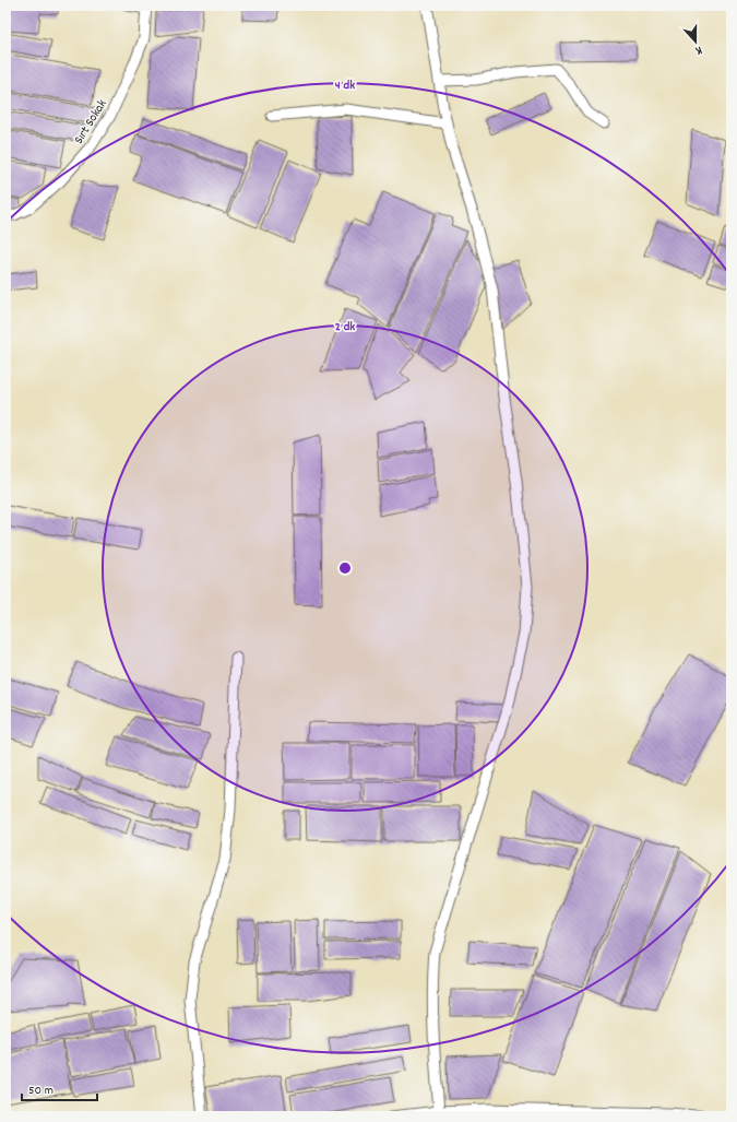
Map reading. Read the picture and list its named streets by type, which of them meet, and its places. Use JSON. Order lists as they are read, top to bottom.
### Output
{
  "streets": {
    "street": ["Sırt Sokak"]
  },
  "scale_bar": "50 m",
  "north": "bottom",
  "rings": ["4 dk", "2 dk"]
}
